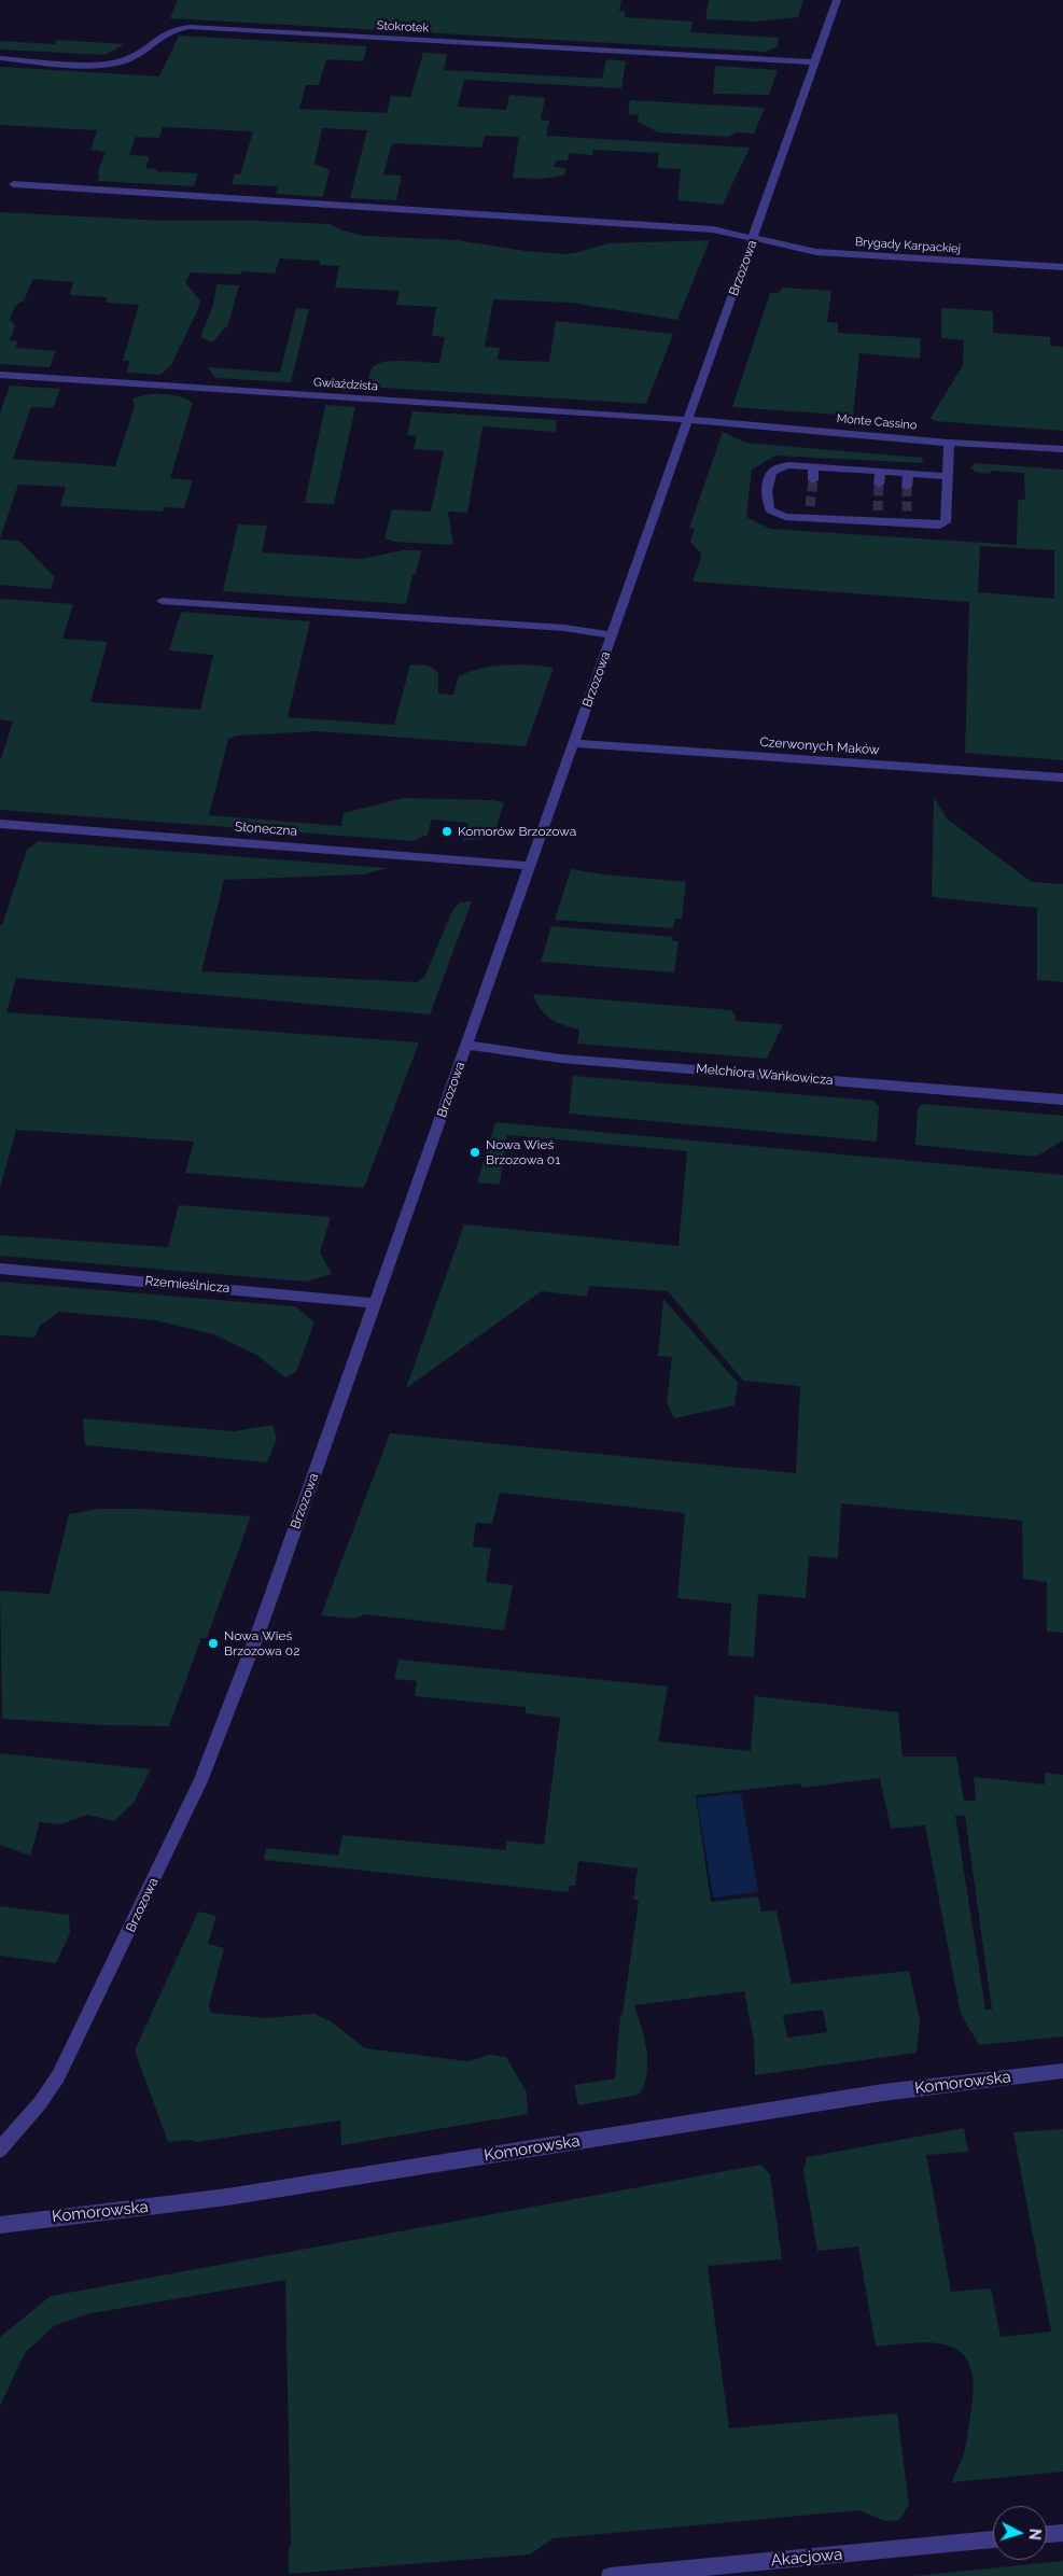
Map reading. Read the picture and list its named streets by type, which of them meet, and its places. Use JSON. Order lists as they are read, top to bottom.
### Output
{
  "streets": {
    "street": [
      "Stokrotek",
      "Brygady Karpackiej",
      "Brzozowa",
      "Gwiaździsta",
      "Monte Cassino",
      "Czerwonych Maków",
      "Słoneczna",
      "Melchiora Wańkowicza",
      "Rzemieślnicza",
      "Komorowska",
      "Akacjowa"
    ]
  },
  "crossings": [
    ["Stokrotek", "Brzozowa"],
    ["Brygady Karpackiej", "Brzozowa"],
    ["Brzozowa", "Gwiaździsta"],
    ["Brzozowa", "Monte Cassino"],
    ["Brzozowa", "Czerwonych Maków"],
    ["Brzozowa", "Słoneczna"],
    ["Brzozowa", "Melchiora Wańkowicza"],
    ["Brzozowa", "Rzemieślnicza"],
    ["Gwiaździsta", "Monte Cassino"]
  ],
  "places": ["Komorów Brzozowa", "Nowa Wieś Brzozowa 01", "Nowa Wieś Brzozowa 02"],
  "north": "right"
}
